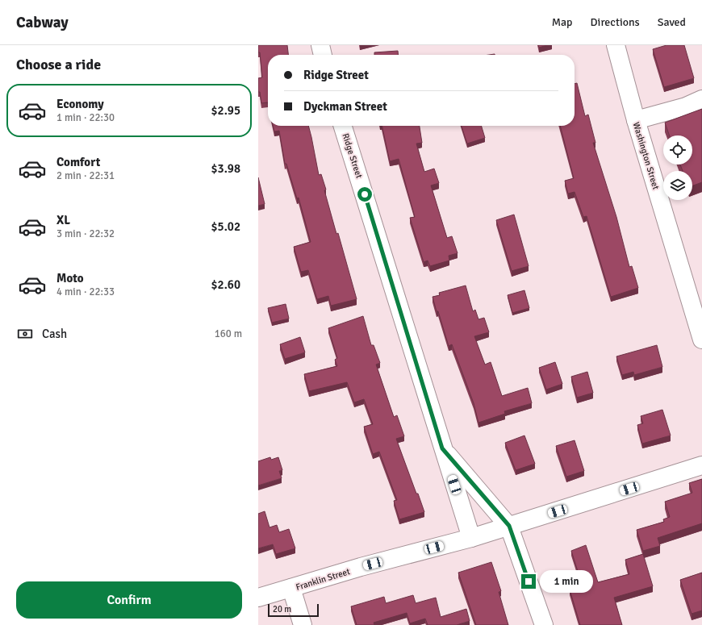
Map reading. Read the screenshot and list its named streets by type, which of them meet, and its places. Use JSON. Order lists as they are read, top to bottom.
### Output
{
  "streets": {
    "street": ["Ridge Street", "Washington Street", "Franklin Street"]
  },
  "crossings": [
    ["Ridge Street", "Franklin Street"]
  ],
  "scale_bar": "20 m",
  "page": {
    "header": "Cabway",
    "nav": ["Map", "Directions", "Saved"],
    "heading": "Choose a ride",
    "banner": ["Ridge Street", "Dyckman Street"],
    "list": [
      {
        "name": "Economy",
        "note": "1 min · 22:30",
        "value": "$2.95"
      },
      {
        "name": "Comfort",
        "note": "2 min · 22:31",
        "value": "$3.98"
      },
      {
        "name": "XL",
        "note": "3 min · 22:32",
        "value": "$5.02"
      },
      {
        "name": "Moto",
        "note": "4 min · 22:33",
        "value": "$2.60"
      }
    ],
    "pay": ["Cash", "160 m"],
    "bubble": "1 min",
    "buttons": "Confirm",
    "scale": "20 m"
  }
}
